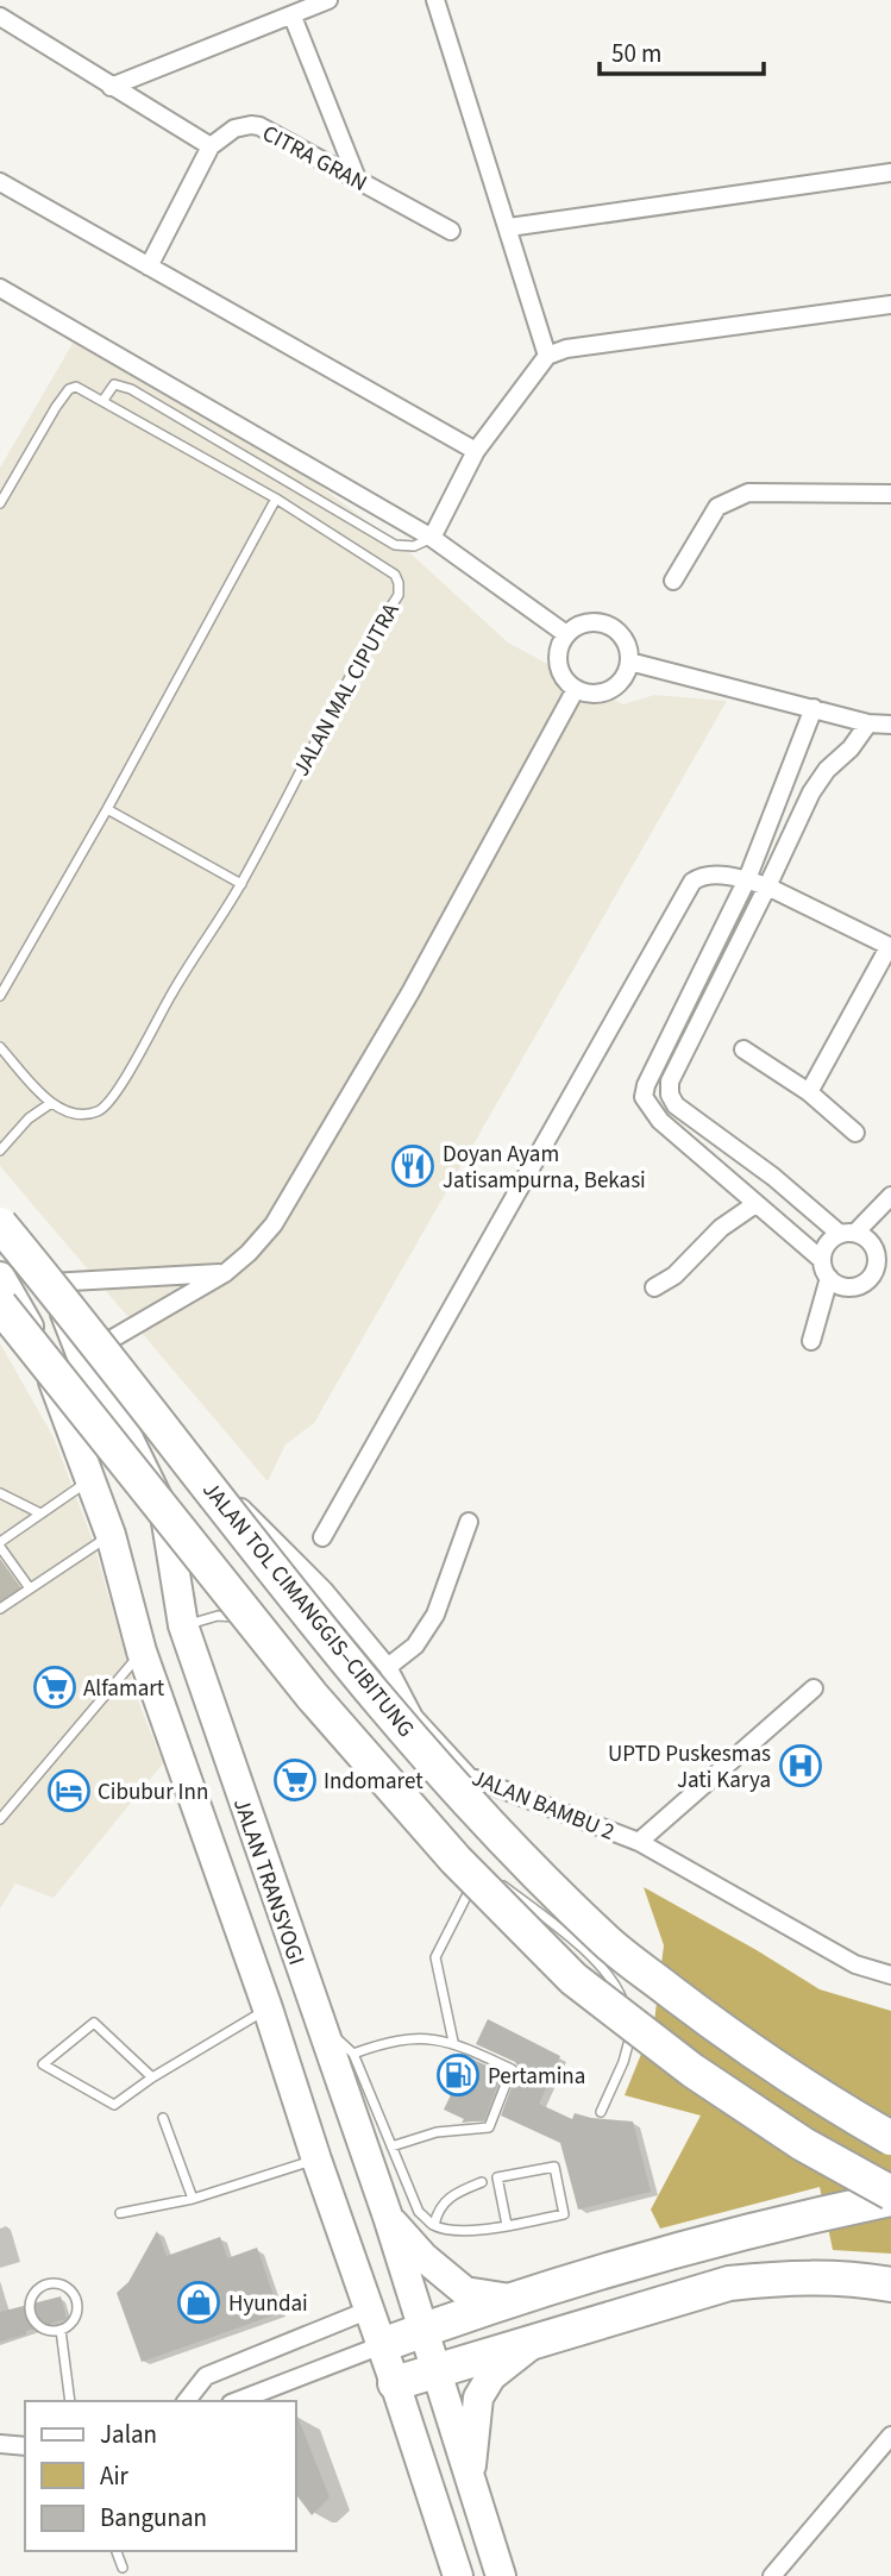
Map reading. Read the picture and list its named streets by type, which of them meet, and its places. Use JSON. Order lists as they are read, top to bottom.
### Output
{
  "streets": {
    "highway": ["JALAN TOL CIMANGGIS–CIBITUNG", "JALAN TRANSYOGI"],
    "street": ["CITRA GRAN", "JALAN BAMBU 2"],
    "lane": ["JALAN MAL CIPUTRA"]
  },
  "crossings": [
    ["JALAN BAMBU 2", "JALAN TRANSYOGI"]
  ],
  "places": {
    "restaurant": ["Doyan Ayam Jatisampurna, Bekasi"],
    "supermarket": ["Alfamart", "Indomaret"],
    "hospital": ["UPTD Puskesmas Jati Karya"],
    "hotel": ["Cibubur Inn"],
    "fuel station": ["Pertamina"],
    "shop": ["Hyundai"]
  },
  "legend": ["Jalan", "Air", "Bangunan"],
  "scale_bar": "50 m"
}
